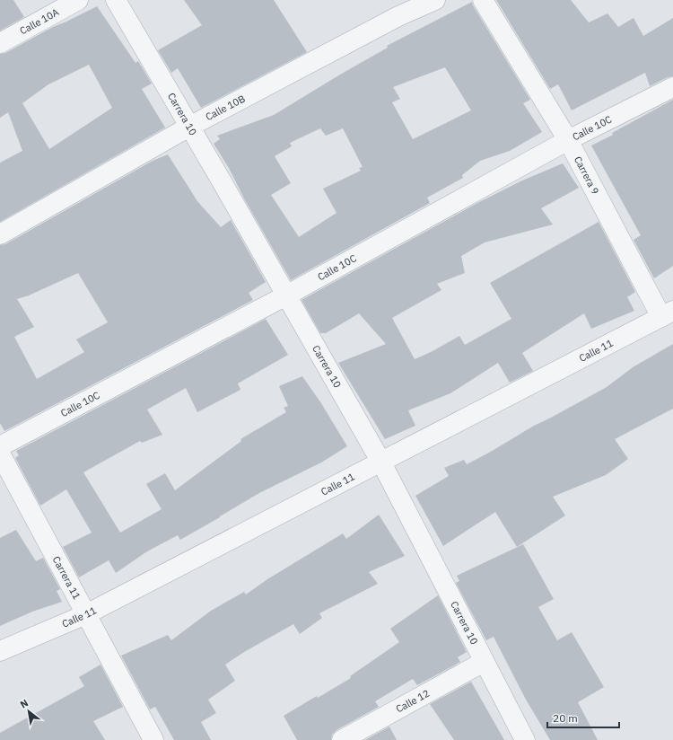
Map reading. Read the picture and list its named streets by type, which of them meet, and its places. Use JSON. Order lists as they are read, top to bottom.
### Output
{
  "streets": {
    "street": [
      "Calle 10A",
      "Calle 10B",
      "Carrera 10",
      "Calle 10C",
      "Carrera 9",
      "Calle 11",
      "Carrera 11",
      "Calle 12"
    ]
  },
  "crossings": [
    ["Calle 10B", "Carrera 10"],
    ["Carrera 10", "Calle 10C"],
    ["Carrera 10", "Calle 11"],
    ["Carrera 10", "Calle 12"],
    ["Calle 10C", "Carrera 9"],
    ["Carrera 9", "Calle 11"],
    ["Calle 11", "Carrera 11"]
  ],
  "scale_bar": "20 m",
  "north": "top left"
}
